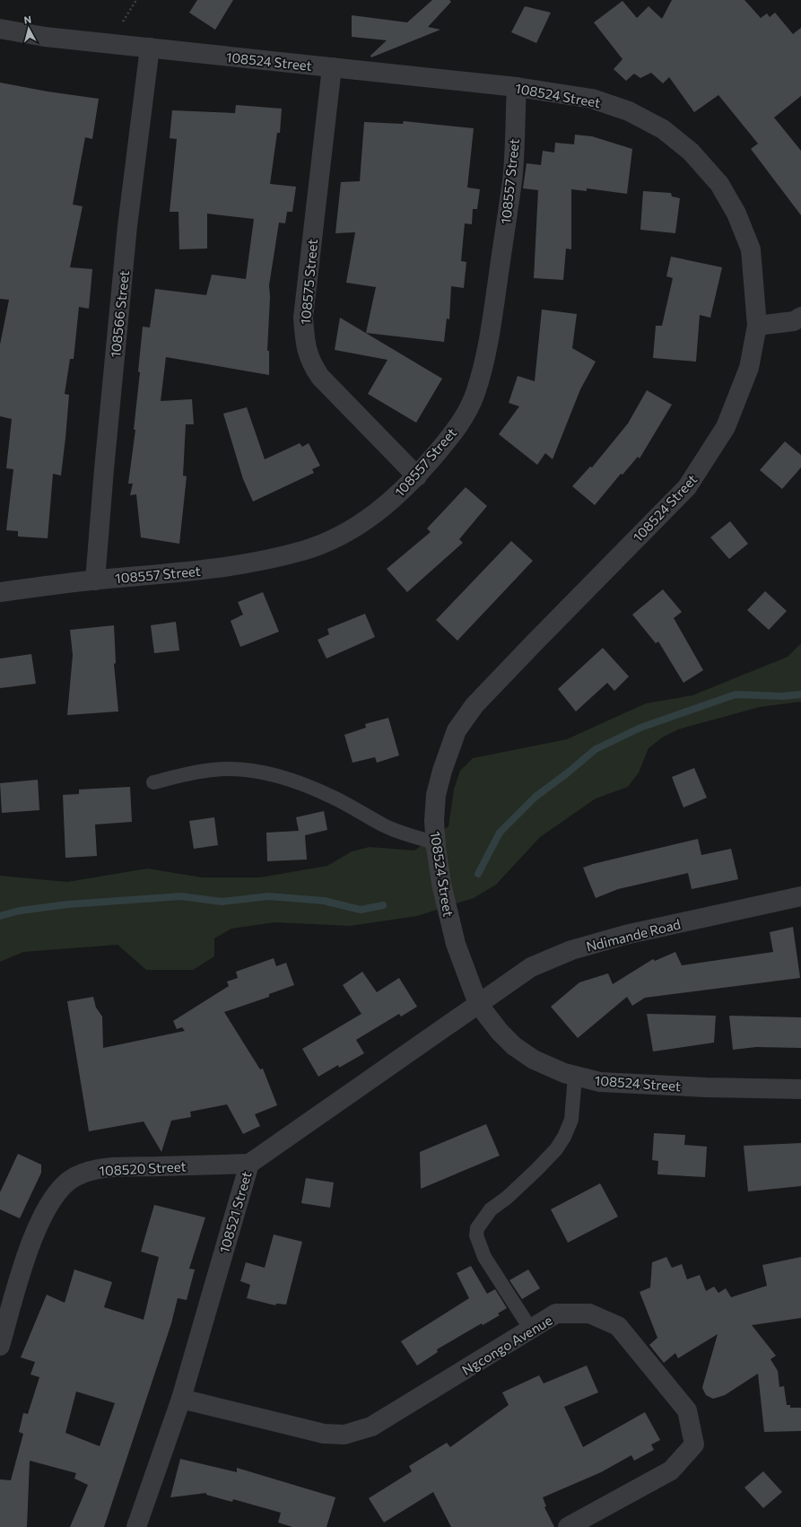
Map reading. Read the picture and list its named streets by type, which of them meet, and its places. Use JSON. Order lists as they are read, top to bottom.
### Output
{
  "streets": {
    "street": [
      "108524 Street",
      "108557 Street",
      "108575 Street",
      "108566 Street",
      "Ndimande Road",
      "108520 Street",
      "108521 Street",
      "Ngcongo Avenue"
    ]
  },
  "crossings": [
    ["108524 Street", "108557 Street"],
    ["108524 Street", "108575 Street"],
    ["108524 Street", "108566 Street"],
    ["108524 Street", "Ndimande Road"],
    ["108524 Street", "108521 Street"],
    ["108557 Street", "108575 Street"],
    ["108557 Street", "108566 Street"],
    ["Ndimande Road", "108521 Street"],
    ["108520 Street", "108521 Street"],
    ["108521 Street", "Ngcongo Avenue"]
  ],
  "north": "top"
}
